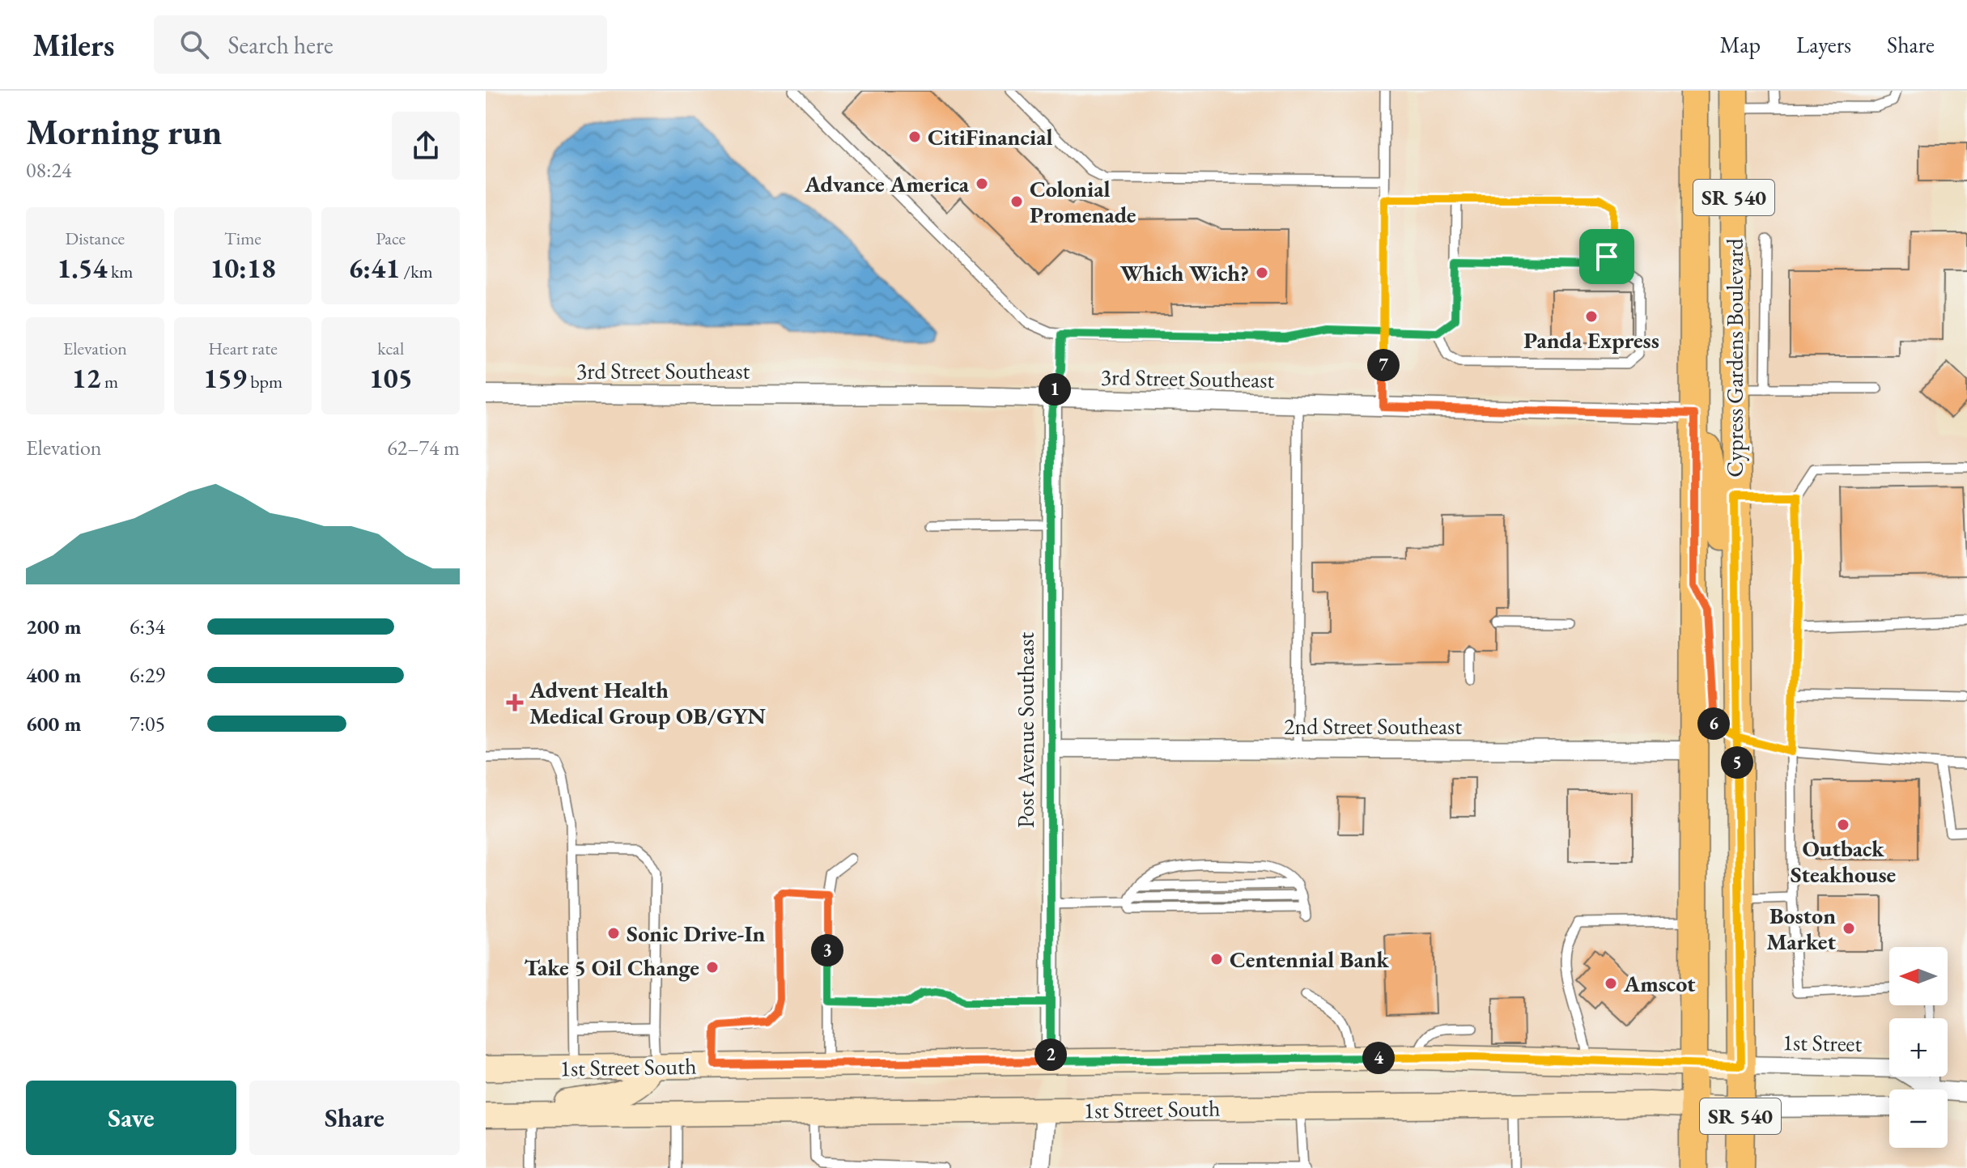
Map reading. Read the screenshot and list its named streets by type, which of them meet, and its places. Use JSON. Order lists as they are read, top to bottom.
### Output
{
  "streets": {
    "main road": ["SR 540", "Cypress Gardens Boulevard", "1st Street South"],
    "street": [
      "3rd Street Southeast",
      "2nd Street Southeast",
      "Post Avenue Southeast",
      "1st Street"
    ]
  },
  "crossings": [
    ["Cypress Gardens Boulevard", "3rd Street Southeast"],
    ["Cypress Gardens Boulevard", "2nd Street Southeast"],
    ["Cypress Gardens Boulevard", "1st Street"],
    ["Cypress Gardens Boulevard", "1st Street South"],
    ["3rd Street Southeast", "Post Avenue Southeast"],
    ["2nd Street Southeast", "Post Avenue Southeast"],
    ["Post Avenue Southeast", "1st Street South"],
    ["1st Street", "1st Street South"]
  ],
  "places": {
    "other": [
      "CitiFinancial",
      "Advance America",
      "Colonial Promenade",
      "Which Wich?",
      "Panda Express",
      "Outback Steakhouse",
      "Boston Market",
      "Sonic Drive-In",
      "Centennial Bank",
      "Take 5 Oil Change",
      "Amscot"
    ],
    "health": ["Advent Health Medical Group OB/GYN"]
  },
  "north": "left",
  "page": {
    "header": "Milers",
    "search": "Search here",
    "nav": ["Map", "Layers", "Share"],
    "heading": ["Morning run", "08:24"],
    "stats": [
      ["Distance", "1.54 km"],
      ["Time", "10:18"],
      ["Pace", "6:41 /km"],
      ["Elevation", "12 m"],
      ["Heart rate", "159 bpm"],
      ["kcal", "105"]
    ],
    "pins": [
      "7",
      "1",
      "6",
      "5",
      "3",
      "2",
      "4"
    ],
    "chart": ["Elevation", "62–74 m"],
    "list": [
      {
        "name": "200 m",
        "note": "6:34"
      },
      {
        "name": "400 m",
        "note": "6:29"
      },
      {
        "name": "600 m",
        "note": "7:05"
      }
    ],
    "map_buttons": ["+", "−"],
    "buttons": ["Save", "Share"]
  }
}
